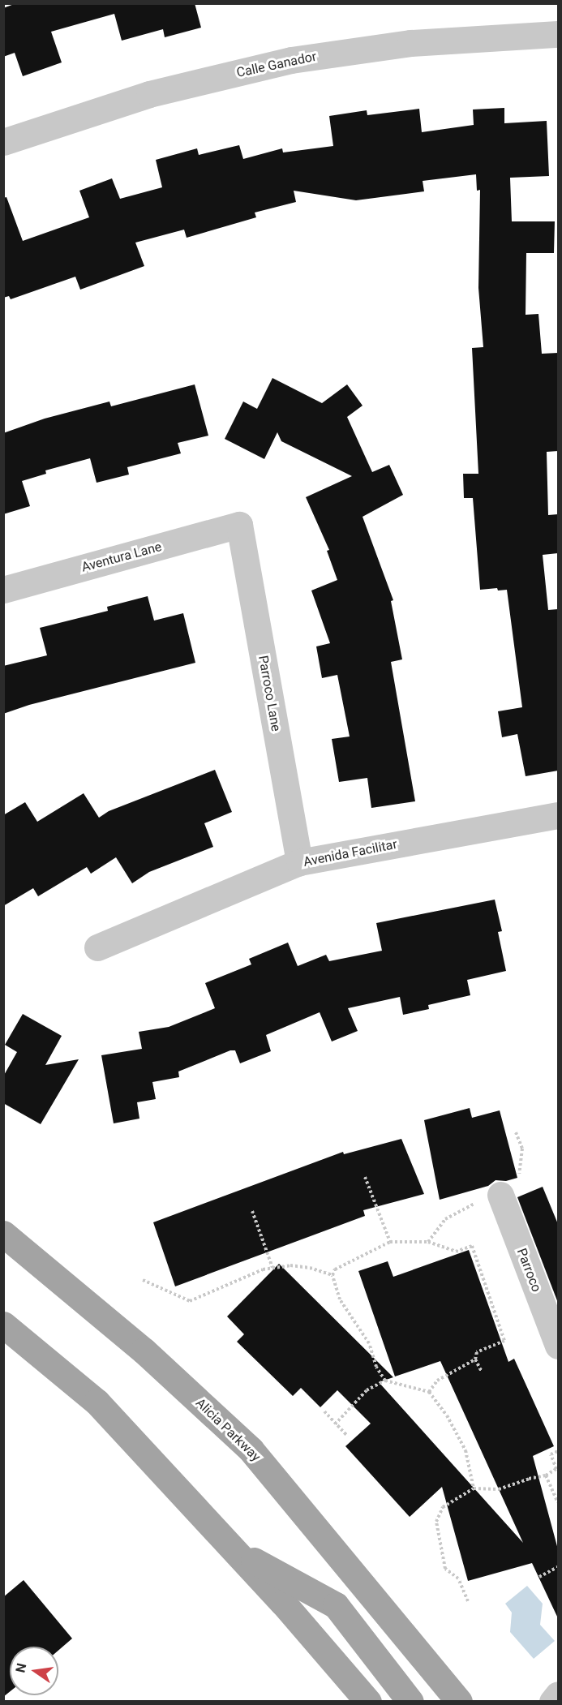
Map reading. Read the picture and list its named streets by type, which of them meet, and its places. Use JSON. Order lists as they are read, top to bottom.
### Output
{
  "streets": {
    "main road": ["Alicia Parkway"],
    "street": [
      "Calle Ganador",
      "Aventura Lane",
      "Parroco Lane",
      "Avenida Facilitar",
      "Parroco"
    ]
  },
  "crossings": [
    ["Aventura Lane", "Parroco Lane"],
    ["Parroco Lane", "Avenida Facilitar"]
  ],
  "north": "left"
}
